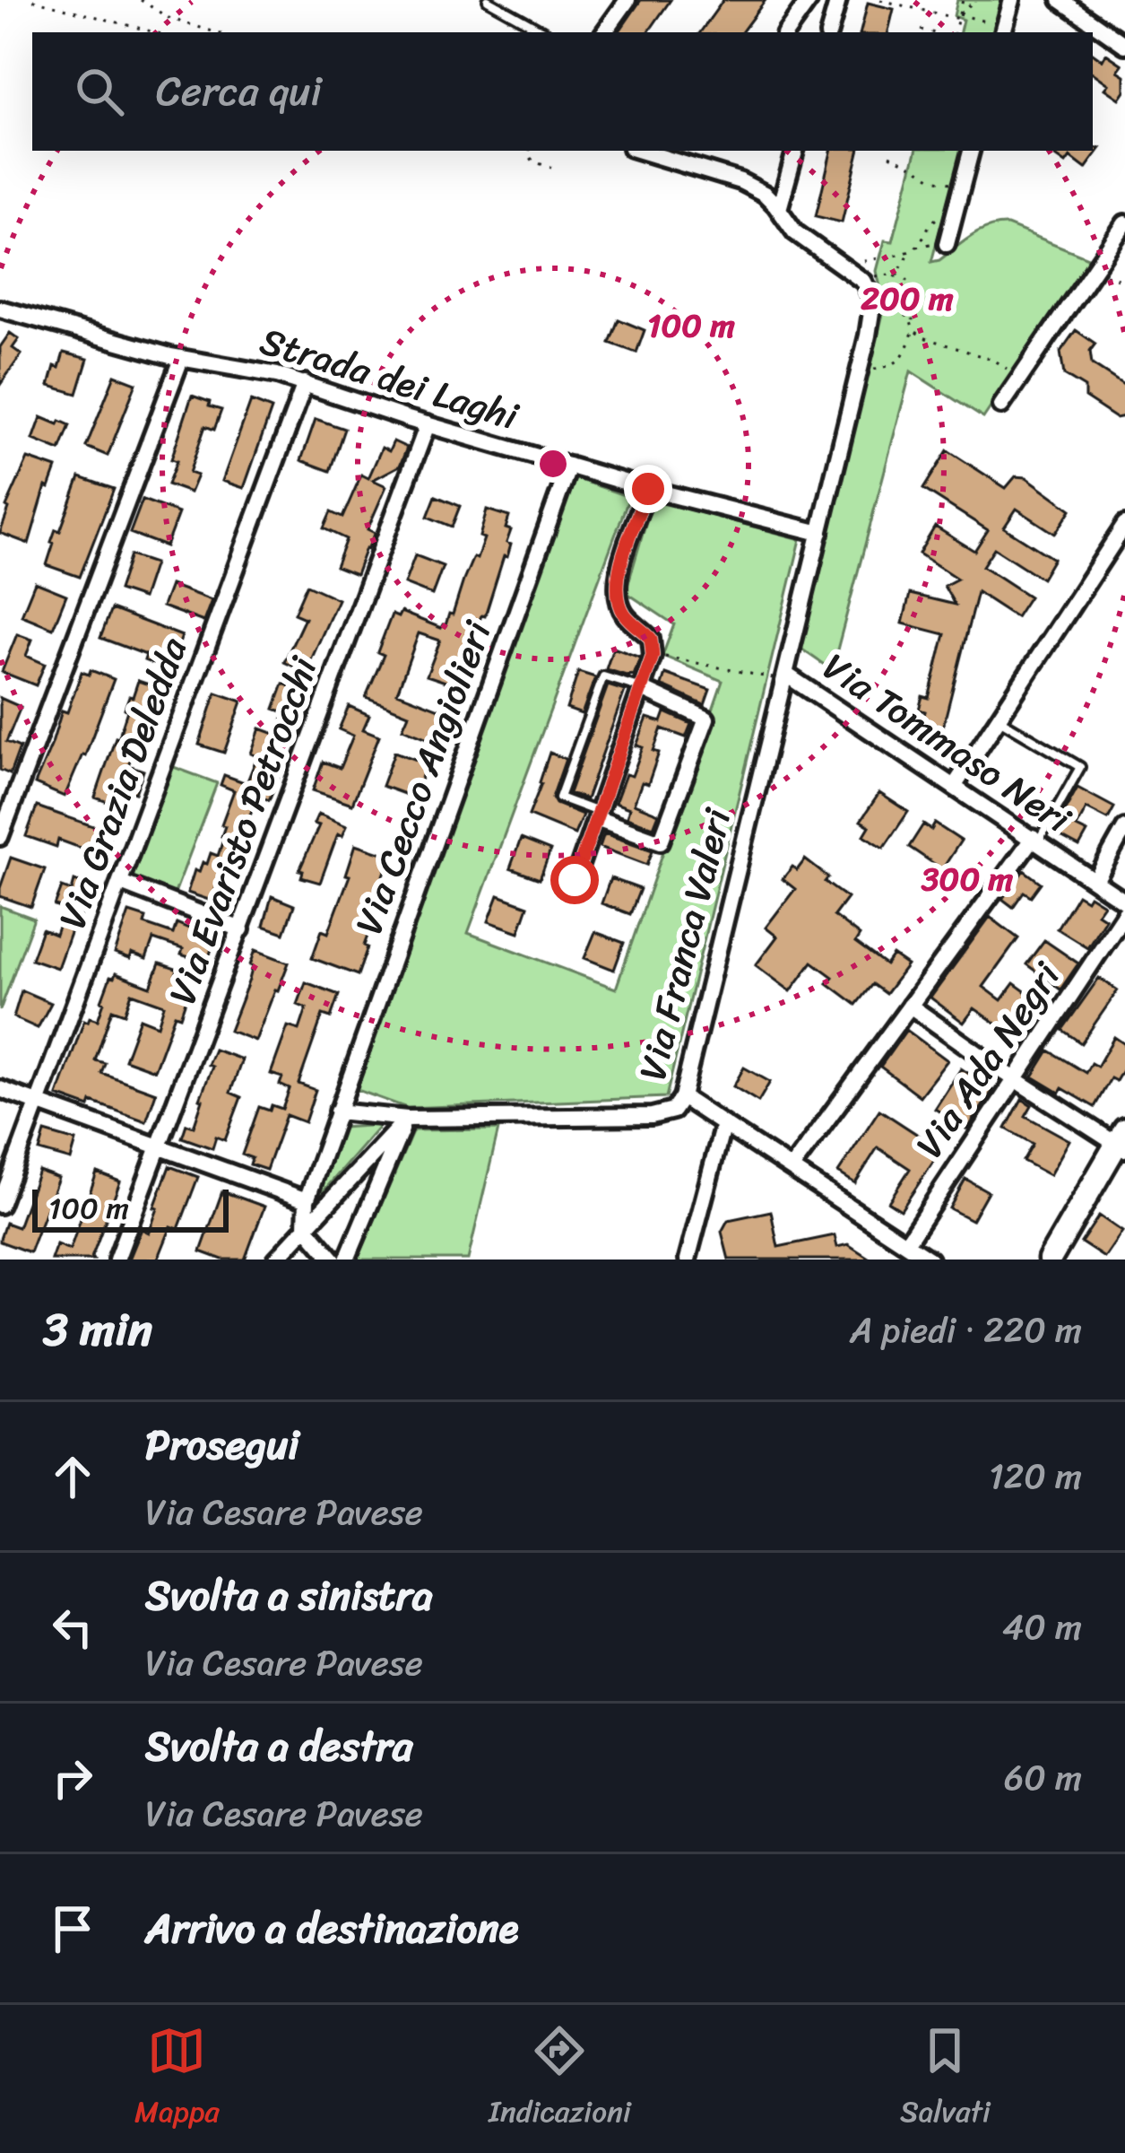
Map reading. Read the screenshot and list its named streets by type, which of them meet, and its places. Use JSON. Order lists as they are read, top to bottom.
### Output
{
  "streets": {
    "street": [
      "Strada dei Laghi",
      "Via Tommaso Neri",
      "Via Cecco Angiolieri",
      "Via Grazia Deledda",
      "Via Evaristo Petrocchi",
      "Via Franca Valeri",
      "Via Ada Negri"
    ]
  },
  "crossings": [
    ["Strada dei Laghi", "Via Cecco Angiolieri"],
    ["Strada dei Laghi", "Via Grazia Deledda"],
    ["Strada dei Laghi", "Via Evaristo Petrocchi"],
    ["Strada dei Laghi", "Via Franca Valeri"],
    ["Via Tommaso Neri", "Via Franca Valeri"],
    ["Via Cecco Angiolieri", "Via Franca Valeri"]
  ],
  "scale_bar": "100 m",
  "page": {
    "search": "Cerca qui",
    "scale": "100 m",
    "heading": ["3 min", "A piedi · 220 m"],
    "list": [
      ["Prosegui", "Via Cesare Pavese", "120 m"],
      ["Svolta a sinistra", "Via Cesare Pavese", "40 m"],
      ["Svolta a destra", "Via Cesare Pavese", "60 m"],
      "Arrivo a destinazione"
    ],
    "nav": ["Mappa", "Indicazioni", "Salvati"]
  },
  "rings": ["200 m", "100 m", "300 m"]
}
